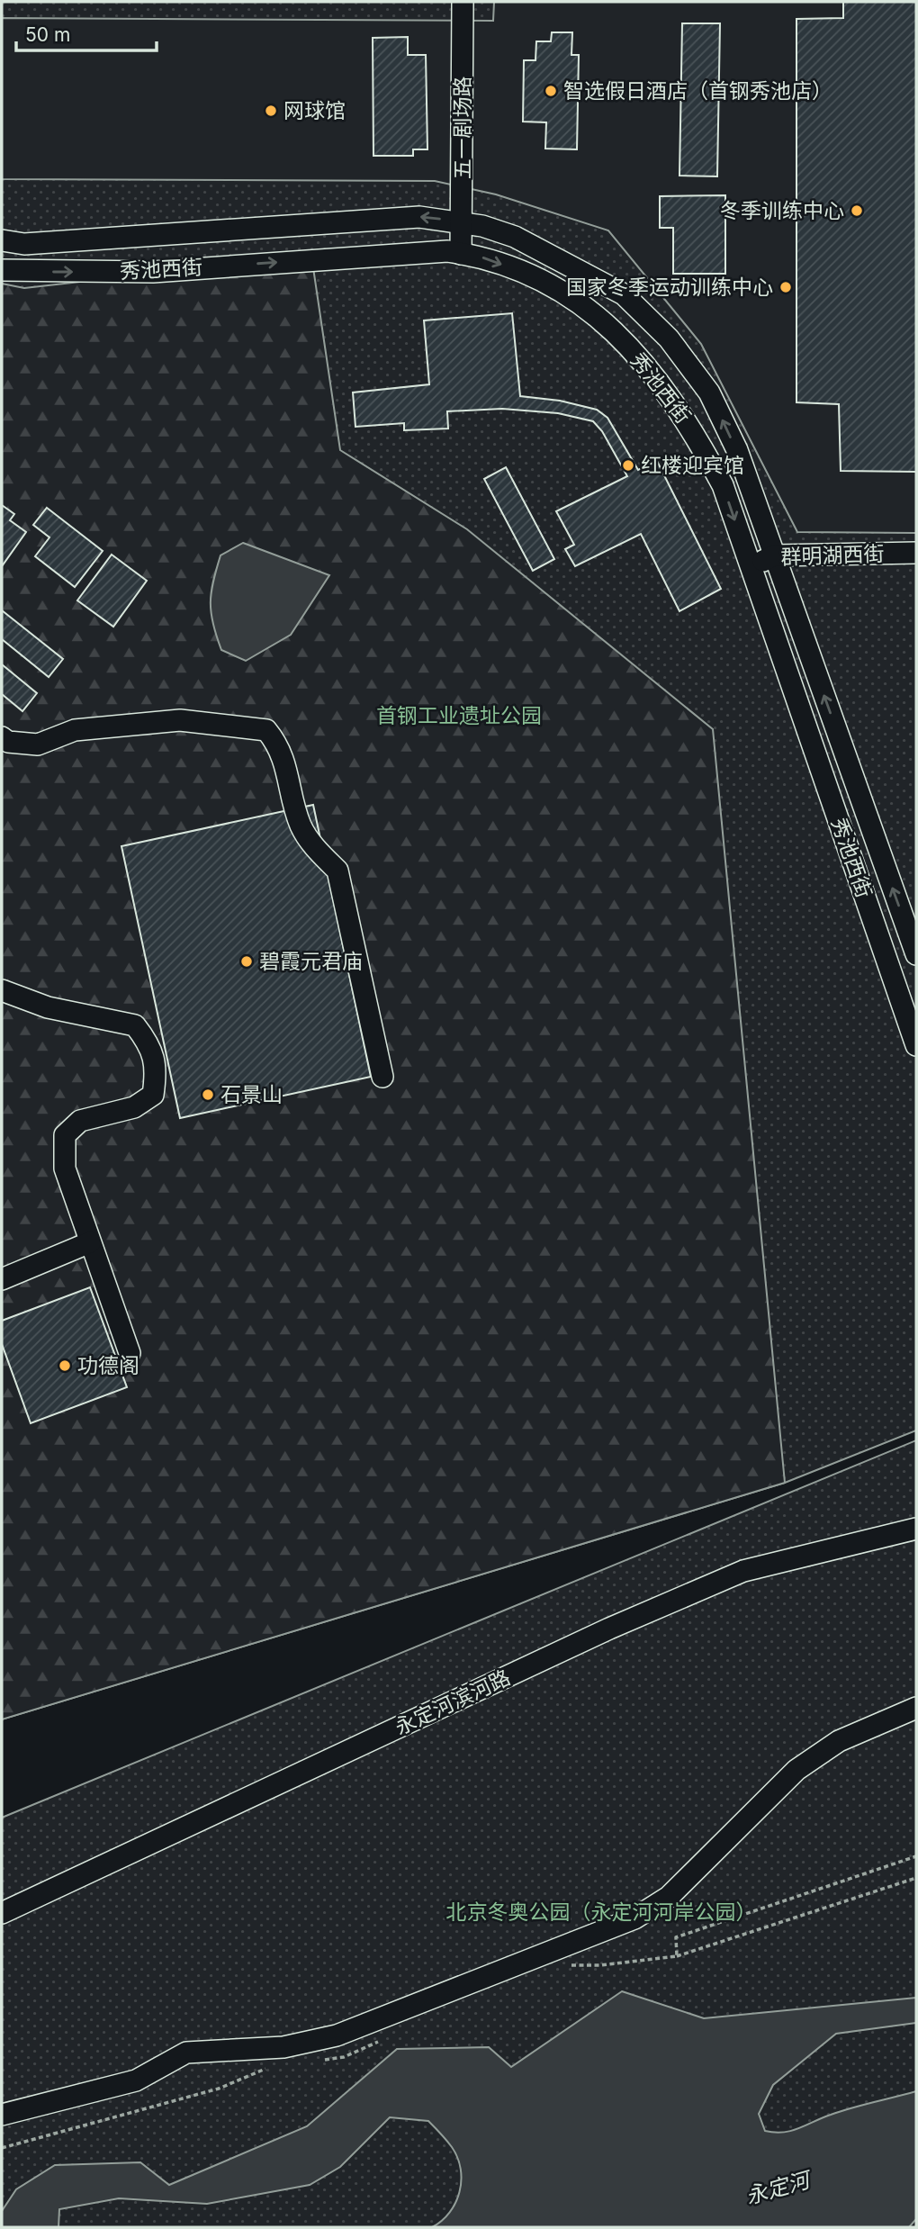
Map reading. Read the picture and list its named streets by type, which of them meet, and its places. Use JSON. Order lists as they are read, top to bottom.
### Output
{
  "streets": {
    "street": [
      "五一剧场路",
      "秀池西街",
      "群明湖西街",
      "永定河滨河路"
    ]
  },
  "crossings": [
    ["五一剧场路", "秀池西街"],
    ["秀池西街", "群明湖西街"]
  ],
  "water": ["永定河"],
  "parks": ["首钢工业遗址公园", "北京冬奥公园（永定河河岸公园）"],
  "places": [
    "智选假日酒店（首钢秀池店）",
    "网球馆",
    "冬季训练中心",
    "国家冬季运动训练中心",
    "红楼迎宾馆",
    "碧霞元君庙",
    "石景山",
    "功德阁"
  ],
  "scale_bar": "50 m"
}
